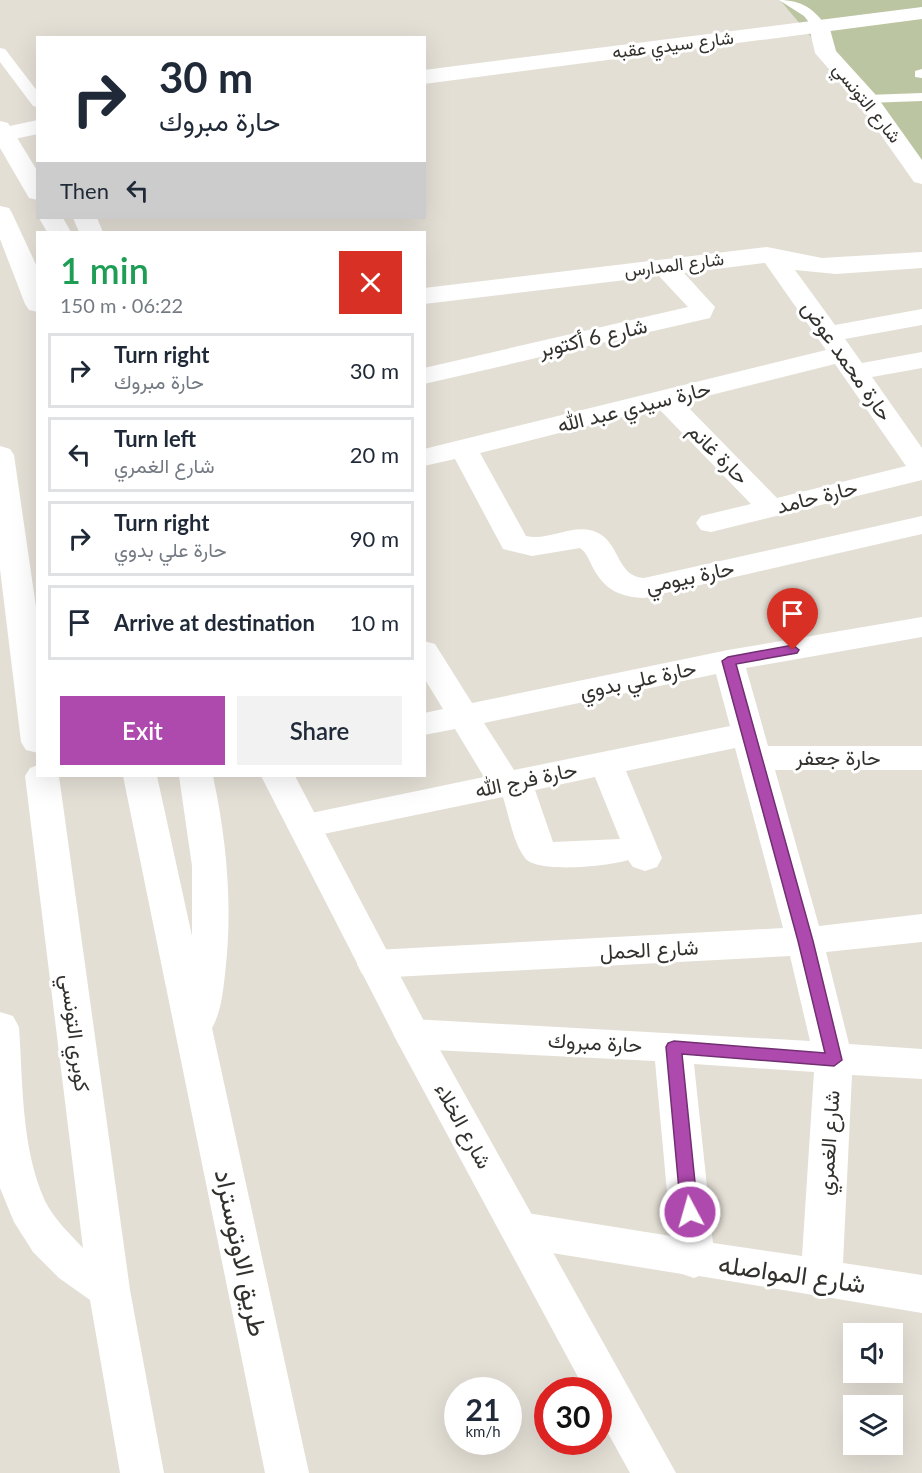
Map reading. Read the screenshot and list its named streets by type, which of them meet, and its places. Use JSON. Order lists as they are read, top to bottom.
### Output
{
  "streets": {
    "main road": [
      "شارع سيدي عقبه",
      "شارع التونسي",
      "شارع المدارس",
      "شارع 6 أكتوبر",
      "حارة محمد عوض",
      "حارة سيدي عبد الله",
      "حارة غانم",
      "حارة حامد",
      "حارة بيومي",
      "حارة علي بدوي",
      "حارة جعفر",
      "حارة فرج الله",
      "شارع الحمل",
      "كوبري التونسي",
      "حارة مبروك",
      "شارع الخلاء",
      "شارع الغمري",
      "طريق الاوتوستراد",
      "شارع المواصله"
    ]
  },
  "crossings": [
    ["شارع سيدي عقبه", "شارع التونسي"],
    ["شارع المدارس", "شارع 6 أكتوبر"],
    ["شارع المدارس", "حارة محمد عوض"],
    ["حارة محمد عوض", "حارة سيدي عبد الله"],
    ["حارة محمد عوض", "حارة حامد"],
    ["حارة سيدي عبد الله", "حارة غانم"],
    ["حارة سيدي عبد الله", "حارة بيومي"],
    ["حارة غانم", "حارة حامد"],
    ["حارة علي بدوي", "شارع الغمري"],
    ["حارة جعفر", "حارة فرج الله"],
    ["حارة جعفر", "شارع الغمري"],
    ["حارة فرج الله", "شارع الخلاء"],
    ["حارة فرج الله", "شارع الغمري"],
    ["شارع الحمل", "شارع الخلاء"],
    ["شارع الحمل", "شارع الغمري"],
    ["حارة مبروك", "شارع الخلاء"],
    ["حارة مبروك", "شارع الغمري"],
    ["شارع الخلاء", "شارع المواصله"],
    ["شارع الغمري", "شارع المواصله"]
  ],
  "page": {
    "turn": ["30 m", "حارة مبروك"],
    "then": "Then",
    "heading": ["1 min", "150 m · 06:22"],
    "list": [
      {
        "name": "Turn right",
        "note": "حارة مبروك",
        "value": "30 m"
      },
      {
        "name": "Turn left",
        "note": "شارع الغمري",
        "value": "20 m"
      },
      {
        "name": "Turn right",
        "note": "حارة علي بدوي",
        "value": "90 m"
      },
      {
        "name": "Arrive at destination",
        "value": "10 m"
      }
    ],
    "buttons": ["Exit", "Share"],
    "speed": "21 km/h",
    "limit": "30"
  }
}
